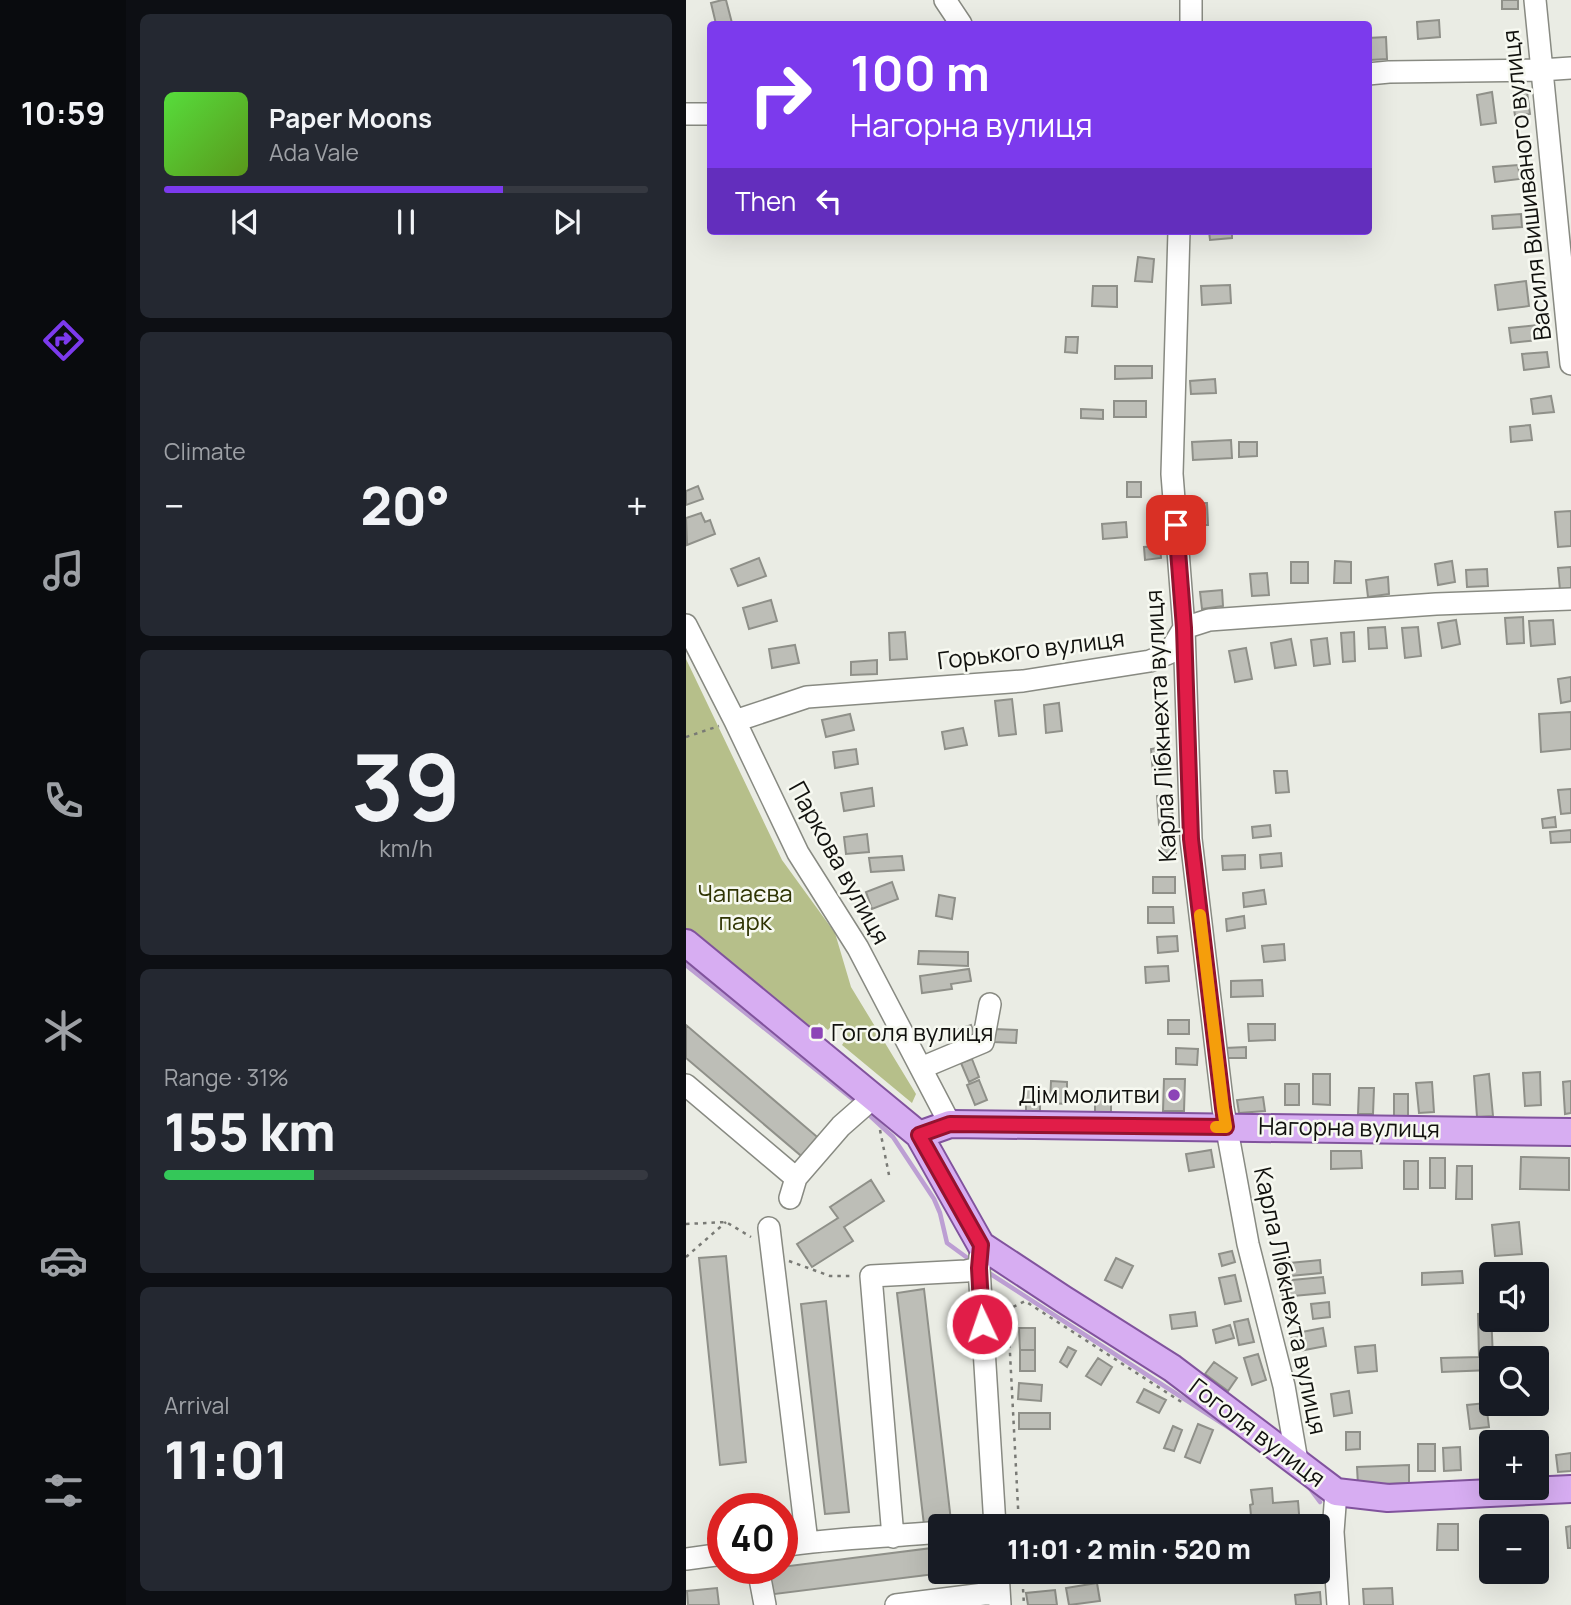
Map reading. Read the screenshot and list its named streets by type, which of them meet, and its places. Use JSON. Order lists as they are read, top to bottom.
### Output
{
  "streets": {
    "main road": ["Нагорна вулиця", "Гоголя вулиця"],
    "street": [
      "Василя Вишиваного вулиця",
      "Горького вулиця",
      "Карла Лібкнехта вулиця",
      "Паркова вулиця"
    ]
  },
  "crossings": [
    ["Горького вулиця", "Карла Лібкнехта вулиця"],
    ["Горького вулиця", "Паркова вулиця"],
    ["Карла Лібкнехта вулиця", "Нагорна вулиця"],
    ["Карла Лібкнехта вулиця", "Гоголя вулиця"],
    ["Паркова вулиця", "Нагорна вулиця"]
  ],
  "parks": ["Чапаєва парк"],
  "places": {
    "transit": ["Гоголя вулиця"],
    "other": ["Дім молитви"]
  },
  "page": {
    "tabs": "10:59",
    "turn": ["100 m", "Нагорна вулиця"],
    "song": ["Paper Moons", "Ada Vale"],
    "then": "Then",
    "tile": [
      "Climate",
      ["39", "km/h"],
      ["Range · 31%", "155 km"],
      ["Arrival", "11:01"]
    ],
    "heat": ["−", "20°", "+"],
    "map_buttons": ["+", "−"],
    "limit": "40",
    "trip": "11:01 · 2 min · 520 m"
  }
}
